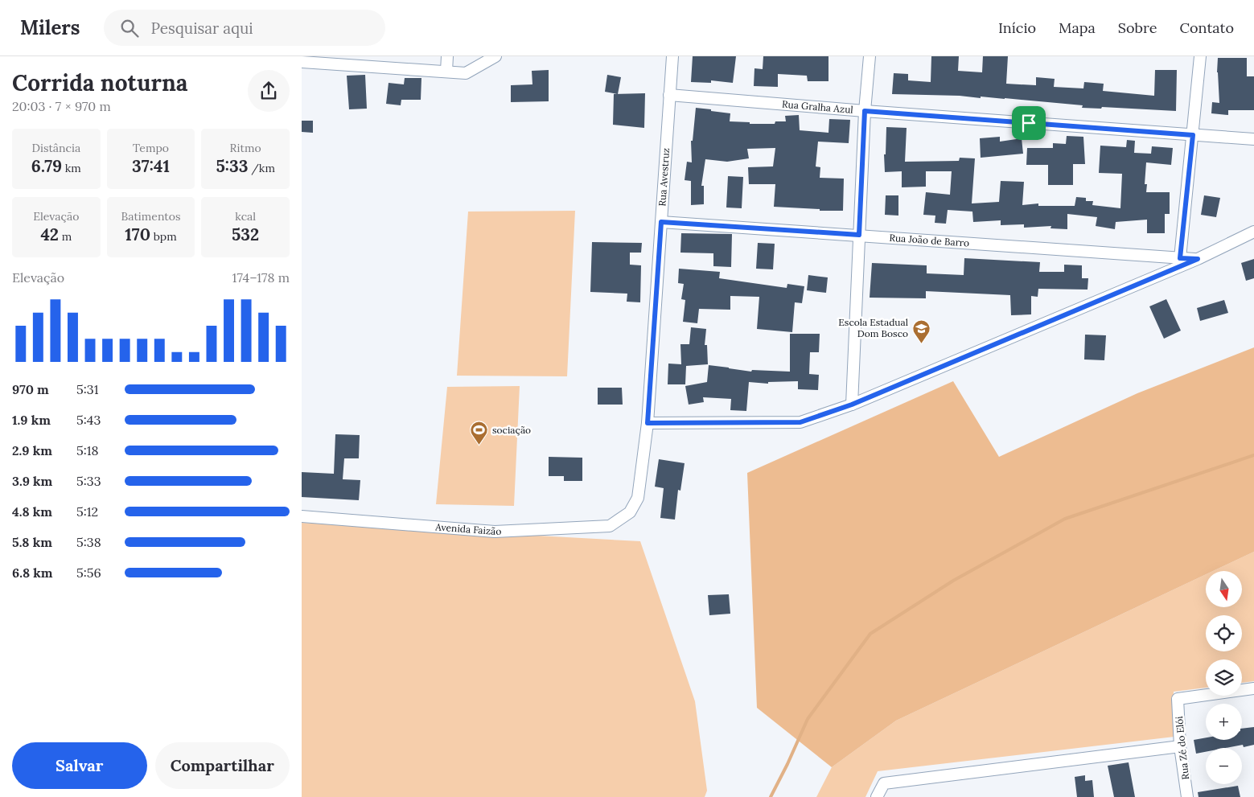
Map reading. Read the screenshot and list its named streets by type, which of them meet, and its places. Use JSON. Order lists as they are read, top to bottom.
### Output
{
  "streets": {
    "street": [
      "Rua Gralha Azul",
      "Rua Avestruz",
      "Rua João de Barro",
      "Avenida Faizão",
      "Rua Zé do Elói"
    ]
  },
  "crossings": [
    ["Rua Gralha Azul", "Rua Avestruz"],
    ["Rua Avestruz", "Rua João de Barro"],
    ["Rua Avestruz", "Avenida Faizão"]
  ],
  "places": {
    "school or university": ["Escola Estadual Dom Bosco"],
    "sports": ["sociação"]
  },
  "north": "bottom",
  "page": {
    "header": "Milers",
    "search": "Pesquisar aqui",
    "nav": [
      "Início",
      "Mapa",
      "Sobre",
      "Contato"
    ],
    "heading": ["Corrida noturna", "20:03 · 7 × 970 m"],
    "stats": [
      ["Distância", "6.79 km"],
      ["Tempo", "37:41"],
      ["Ritmo", "5:33 /km"],
      ["Elevação", "42 m"],
      ["Batimentos", "170 bpm"],
      ["kcal", "532"]
    ],
    "chart": ["Elevação", "174–178 m"],
    "list": [
      {
        "name": "970 m",
        "note": "5:31"
      },
      {
        "name": "1.9 km",
        "note": "5:43"
      },
      {
        "name": "2.9 km",
        "note": "5:18"
      },
      {
        "name": "3.9 km",
        "note": "5:33"
      },
      {
        "name": "4.8 km",
        "note": "5:12"
      },
      {
        "name": "5.8 km",
        "note": "5:38"
      },
      {
        "name": "6.8 km",
        "note": "5:56"
      }
    ],
    "map_buttons": ["+", "−"],
    "buttons": ["Salvar", "Compartilhar"]
  }
}
